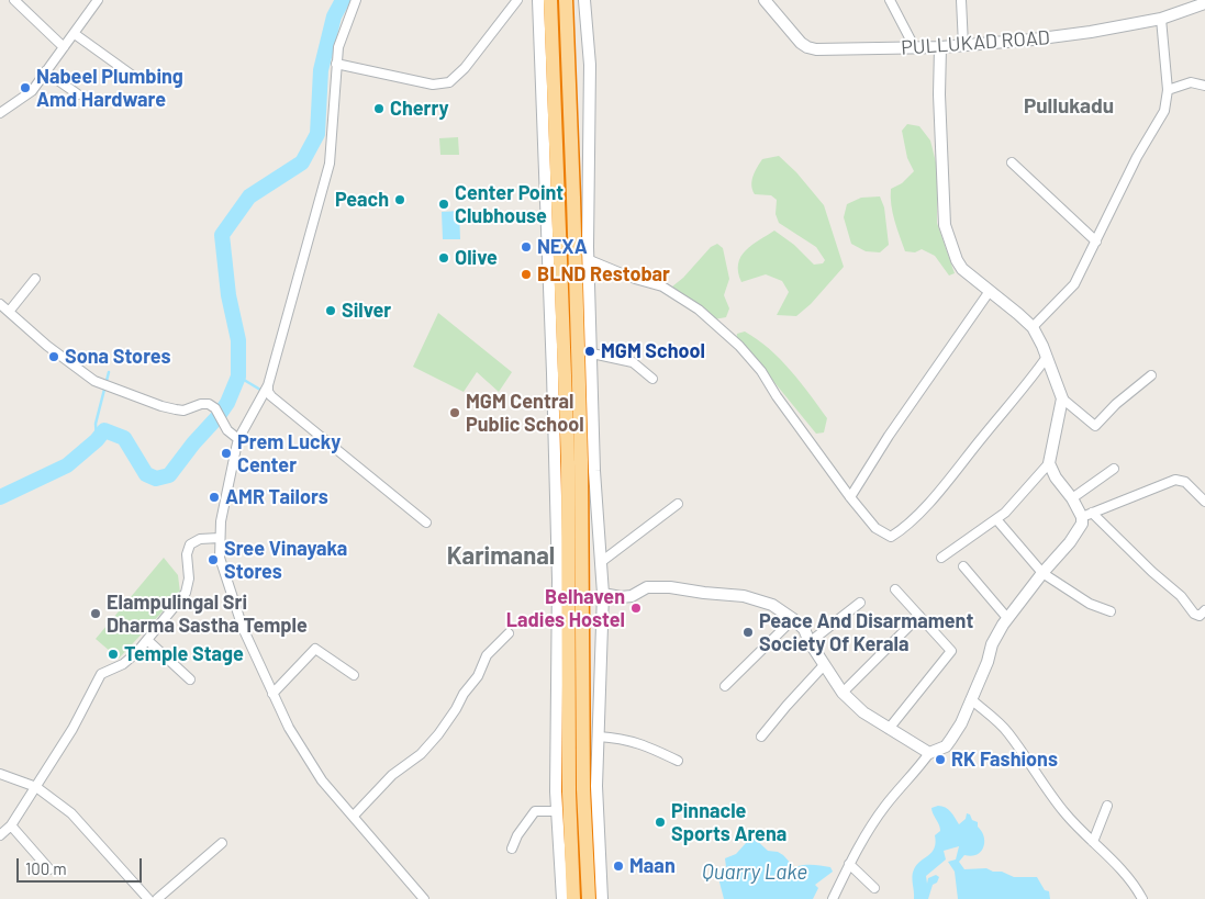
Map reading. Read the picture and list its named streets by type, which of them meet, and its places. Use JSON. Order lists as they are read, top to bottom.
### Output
{
  "streets": {
    "street": ["PULLUKAD ROAD"]
  },
  "districts": ["Pullukadu", "Karimanal"],
  "water": ["Quarry Lake"],
  "places": [
    "Nabeel Plumbing Amd Hardware",
    "Cherry",
    "Peach",
    "Center Point Clubhouse",
    "NEXA",
    "Olive",
    "BLND Restobar",
    "Silver",
    "MGM School",
    "Sona Stores",
    "MGM Central Public School",
    "Prem Lucky Center",
    "AMR Tailors",
    "Sree Vinayaka Stores",
    "Belhaven Ladies Hostel",
    "Elampulingal Sri Dharma Sastha Temple",
    "Peace And Disarmament Society Of Kerala",
    "Temple Stage",
    "RK Fashions",
    "Pinnacle Sports Arena",
    "Maan"
  ],
  "scale_bar": "100 m"
}
